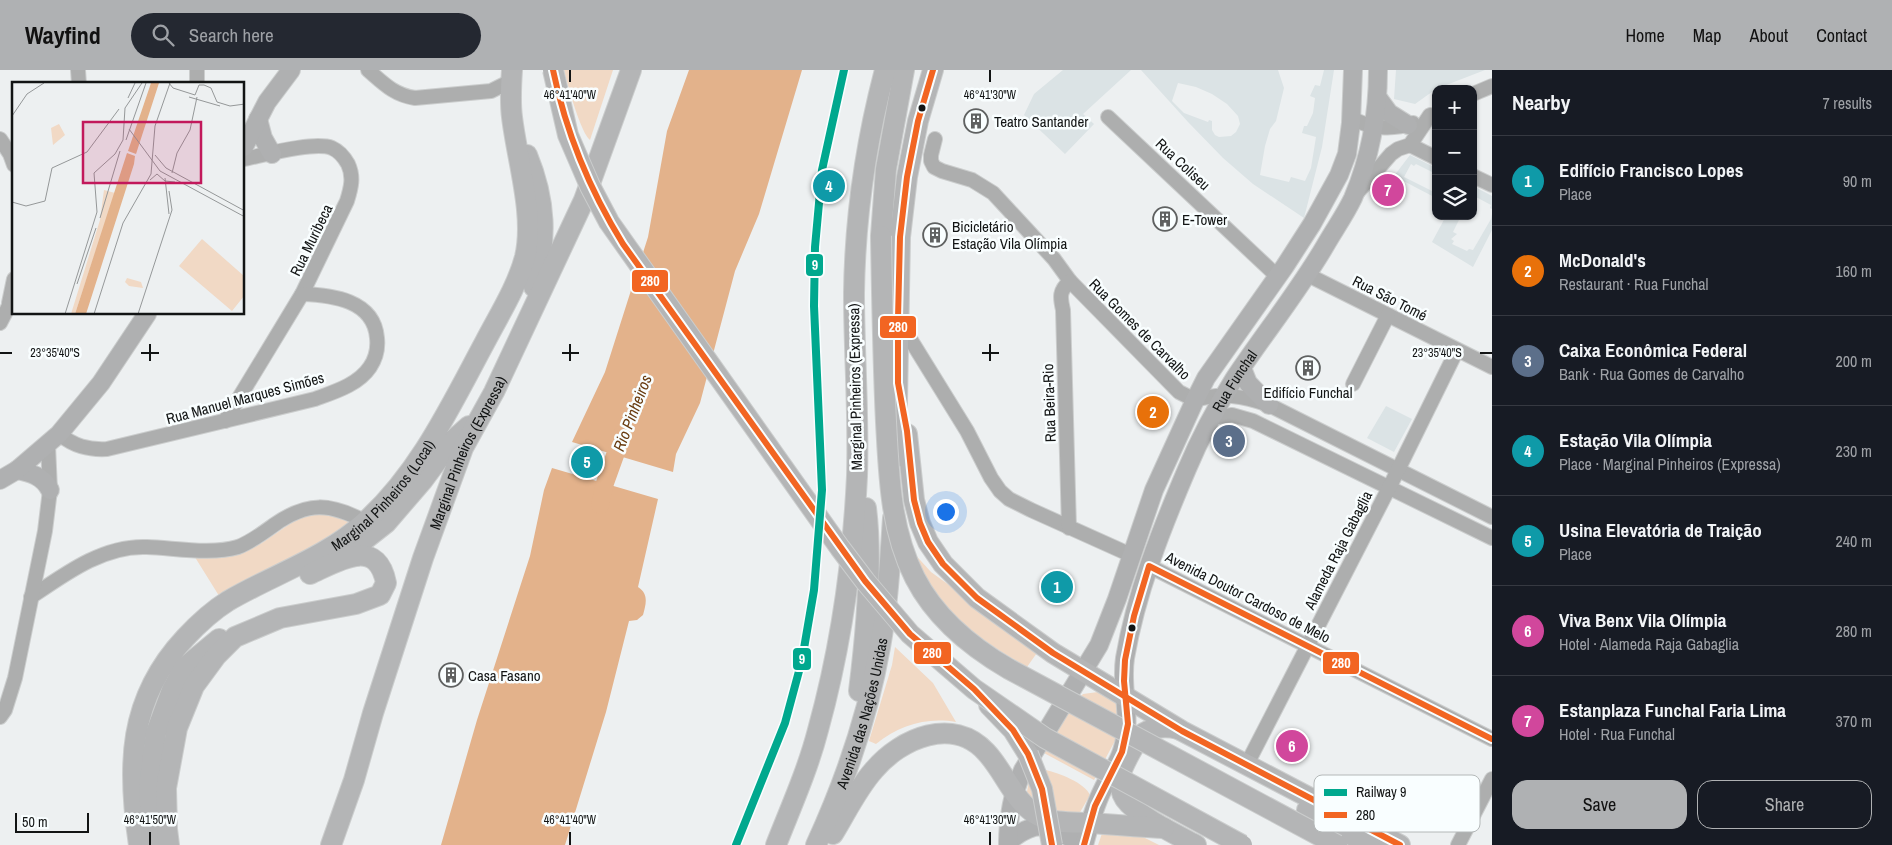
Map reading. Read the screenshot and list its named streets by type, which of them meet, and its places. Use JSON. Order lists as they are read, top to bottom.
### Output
{
  "streets": {
    "highway": ["Marginal Pinheiros (Expressa)", "Marginal Pinheiros (Local)", "Avenida das Nações Unidas"],
    "main road": ["Rua Funchal"],
    "street": [
      "Rua Coliseu",
      "Rua Muribeca",
      "Rua São Tomé",
      "Rua Gomes de Carvalho",
      "Rua Manuel Marques Simões",
      "Rua Beira-Rio",
      "Alameda Raja Gabaglia",
      "Avenida Doutor Cardoso de Melo"
    ]
  },
  "crossings": [
    ["Rua Coliseu", "Rua Funchal"],
    ["Rua Muribeca", "Rua Manuel Marques Simões"],
    ["Rua São Tomé", "Rua Funchal"],
    ["Rua São Tomé", "Alameda Raja Gabaglia"],
    ["Rua Gomes de Carvalho", "Rua Funchal"],
    ["Rua Gomes de Carvalho", "Rua Beira-Rio"],
    ["Rua Gomes de Carvalho", "Alameda Raja Gabaglia"],
    ["Rua Funchal", "Avenida Doutor Cardoso de Melo"],
    ["Alameda Raja Gabaglia", "Avenida Doutor Cardoso de Melo"]
  ],
  "water": ["Rio Pinheiros"],
  "places": {
    "building": [
      "Teatro Santander",
      "E-Tower",
      "Bicicletário Estação Vila Olímpia",
      "Edifício Funchal",
      "Casa Fasano"
    ]
  },
  "lines": ["rail line 9", "transit line 280"],
  "legend": ["Railway 9", "280"],
  "scale_bar": "50 m",
  "page": {
    "header": "Wayfind",
    "search": "Search here",
    "nav": [
      "Home",
      "Map",
      "About",
      "Contact"
    ],
    "heading": ["Nearby", "7 results"],
    "map_buttons": ["+", "−"],
    "list": [
      {
        "mark": "1",
        "name": "Edifício Francisco Lopes",
        "note": "Place",
        "value": "90 m"
      },
      {
        "mark": "2",
        "name": "McDonald's",
        "note": "Restaurant · Rua Funchal",
        "value": "160 m"
      },
      {
        "mark": "3",
        "name": "Caixa Econômica Federal",
        "note": "Bank · Rua Gomes de Carvalho",
        "value": "200 m"
      },
      {
        "mark": "4",
        "name": "Estação Vila Olímpia",
        "note": "Place · Marginal Pinheiros (Expressa)",
        "value": "230 m"
      },
      {
        "mark": "5",
        "name": "Usina Elevatória de Traição",
        "note": "Place",
        "value": "240 m"
      },
      {
        "mark": "6",
        "name": "Viva Benx Vila Olímpia",
        "note": "Hotel · Alameda Raja Gabaglia",
        "value": "280 m"
      },
      {
        "mark": "7",
        "name": "Estanplaza Funchal Faria Lima",
        "note": "Hotel · Rua Funchal",
        "value": "370 m"
      }
    ],
    "pins": [
      "4",
      "7",
      "2",
      "3",
      "5",
      "1",
      "6"
    ],
    "buttons": ["Save", "Share"],
    "scale": "50 m"
  },
  "coordinates": [
    "46°41'40\"W",
    "46°41'30\"W",
    "23°35'40\"S",
    "46°41'50\"W"
  ]
}
